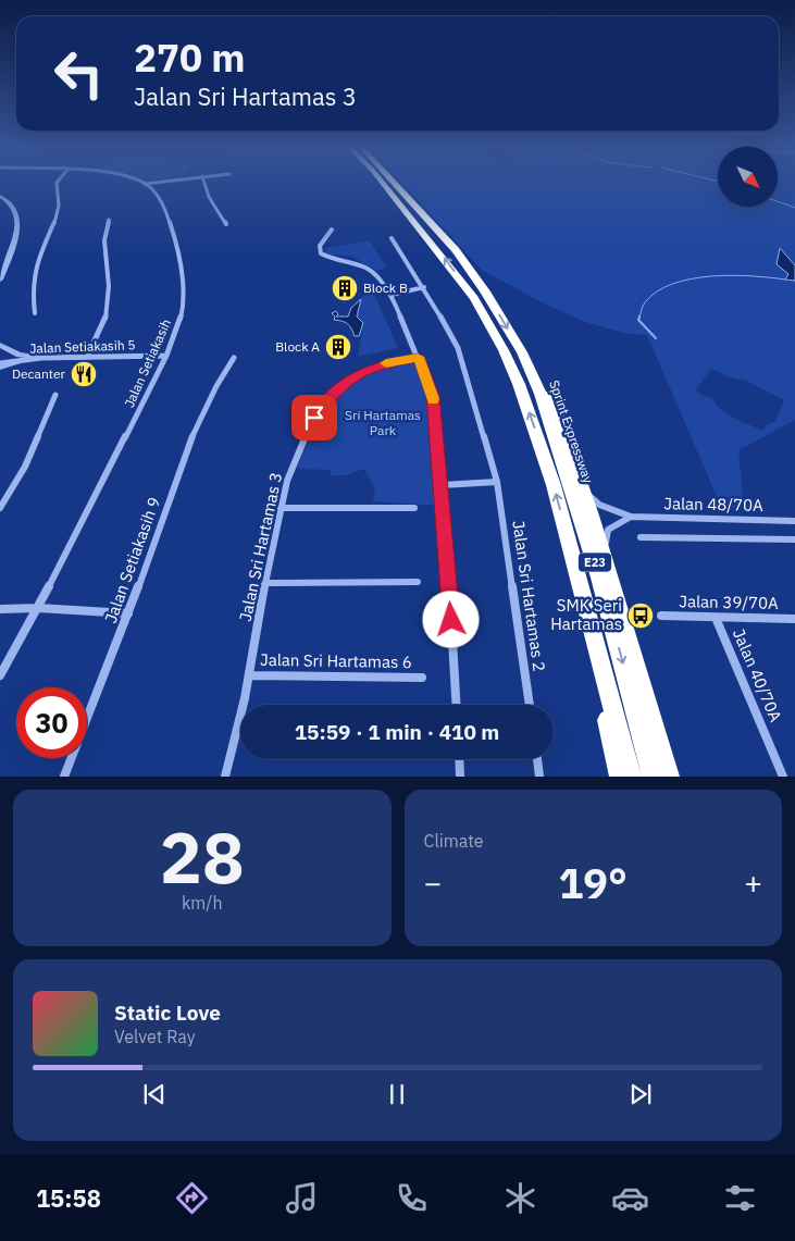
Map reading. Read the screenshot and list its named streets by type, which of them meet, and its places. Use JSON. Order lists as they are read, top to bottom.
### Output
{
  "streets": {
    "highway": ["Sprint Expressway", "E23"],
    "street": [
      "Jalan Setiakasih 5",
      "Jalan Setiakasih",
      "Jalan 48/70A",
      "Jalan Sri Hartamas 3",
      "Jalan Setiakasih 9",
      "Jalan Sri Hartamas 2",
      "Jalan 39/70A",
      "Jalan Sri Hartamas 6",
      "Jalan 40/70A"
    ]
  },
  "crossings": [
    ["Jalan Setiakasih 5", "Jalan Setiakasih"],
    ["Jalan Sri Hartamas 3", "Jalan Sri Hartamas 6"],
    ["Jalan 39/70A", "Jalan 40/70A"]
  ],
  "parks": ["Sri Hartamas Park"],
  "places": {
    "building": ["Block B", "Block A"],
    "restaurant": ["Decanter"],
    "bus stop": ["SMK Seri Hartamas"]
  },
  "north": "bottom right",
  "page": {
    "turn": ["270 m", "Jalan Sri Hartamas 3"],
    "limit": "30",
    "trip": "15:59 · 1 min · 410 m",
    "tile": [
      ["28", "km/h"],
      "Climate"
    ],
    "heat": ["−", "19°", "+"],
    "song": ["Static Love", "Velvet Ray"],
    "tabs": "15:58"
  }
}
